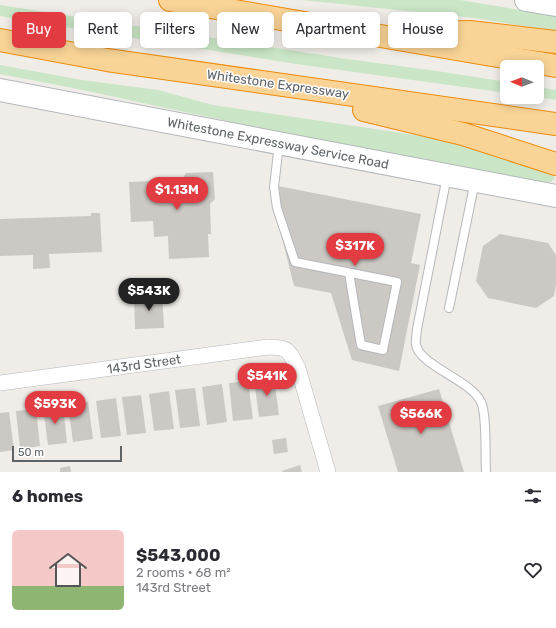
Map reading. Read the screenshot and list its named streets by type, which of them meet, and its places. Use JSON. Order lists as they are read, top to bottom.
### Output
{
  "streets": {
    "highway": ["Whitestone Expressway"],
    "main road": ["Whitestone Expressway Service Road"],
    "street": ["143rd Street"]
  },
  "scale_bar": "50 m",
  "north": "left",
  "page": {
    "chip": [
      "Buy",
      "Rent",
      "Filters",
      "New",
      "Apartment",
      "House"
    ],
    "price": [
      "$1.13M",
      "$317K",
      "$543K",
      "$541K",
      "$593K",
      "$566K"
    ],
    "scale": "50 m",
    "heading": "6 homes",
    "list": [
      {
        "name": "$543,000",
        "note": "2 rooms · 68 m² · 143rd Street"
      }
    ]
  }
}
